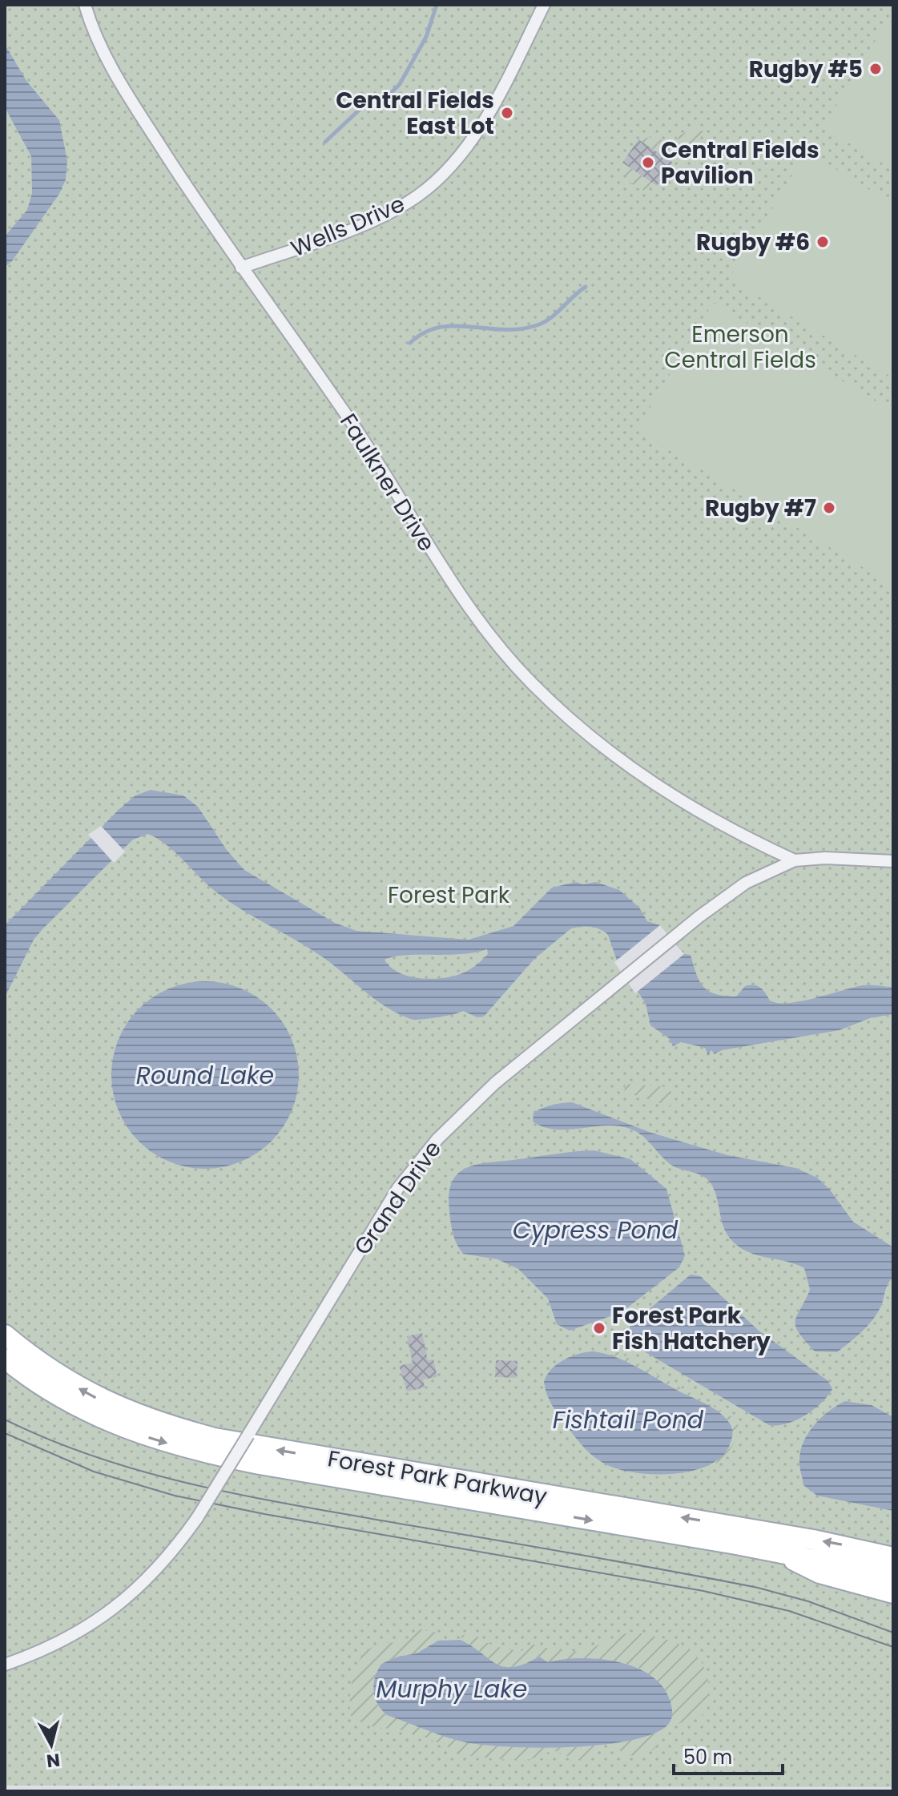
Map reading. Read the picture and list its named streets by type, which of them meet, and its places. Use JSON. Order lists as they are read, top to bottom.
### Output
{
  "streets": {
    "main road": ["Forest Park Parkway"],
    "street": ["Wells Drive", "Faulkner Drive", "Grand Drive"]
  },
  "crossings": [
    ["Wells Drive", "Faulkner Drive"],
    ["Faulkner Drive", "Grand Drive"]
  ],
  "water": [
    "Round Lake",
    "Cypress Pond",
    "Fishtail Pond",
    "Murphy Lake"
  ],
  "parks": ["Emerson Central Fields", "Forest Park"],
  "places": [
    "Rugby #5",
    "Central Fields East Lot",
    "Central Fields Pavilion",
    "Rugby #6",
    "Rugby #7",
    "Forest Park Fish Hatchery"
  ],
  "scale_bar": "50 m",
  "north": "bottom"
}
